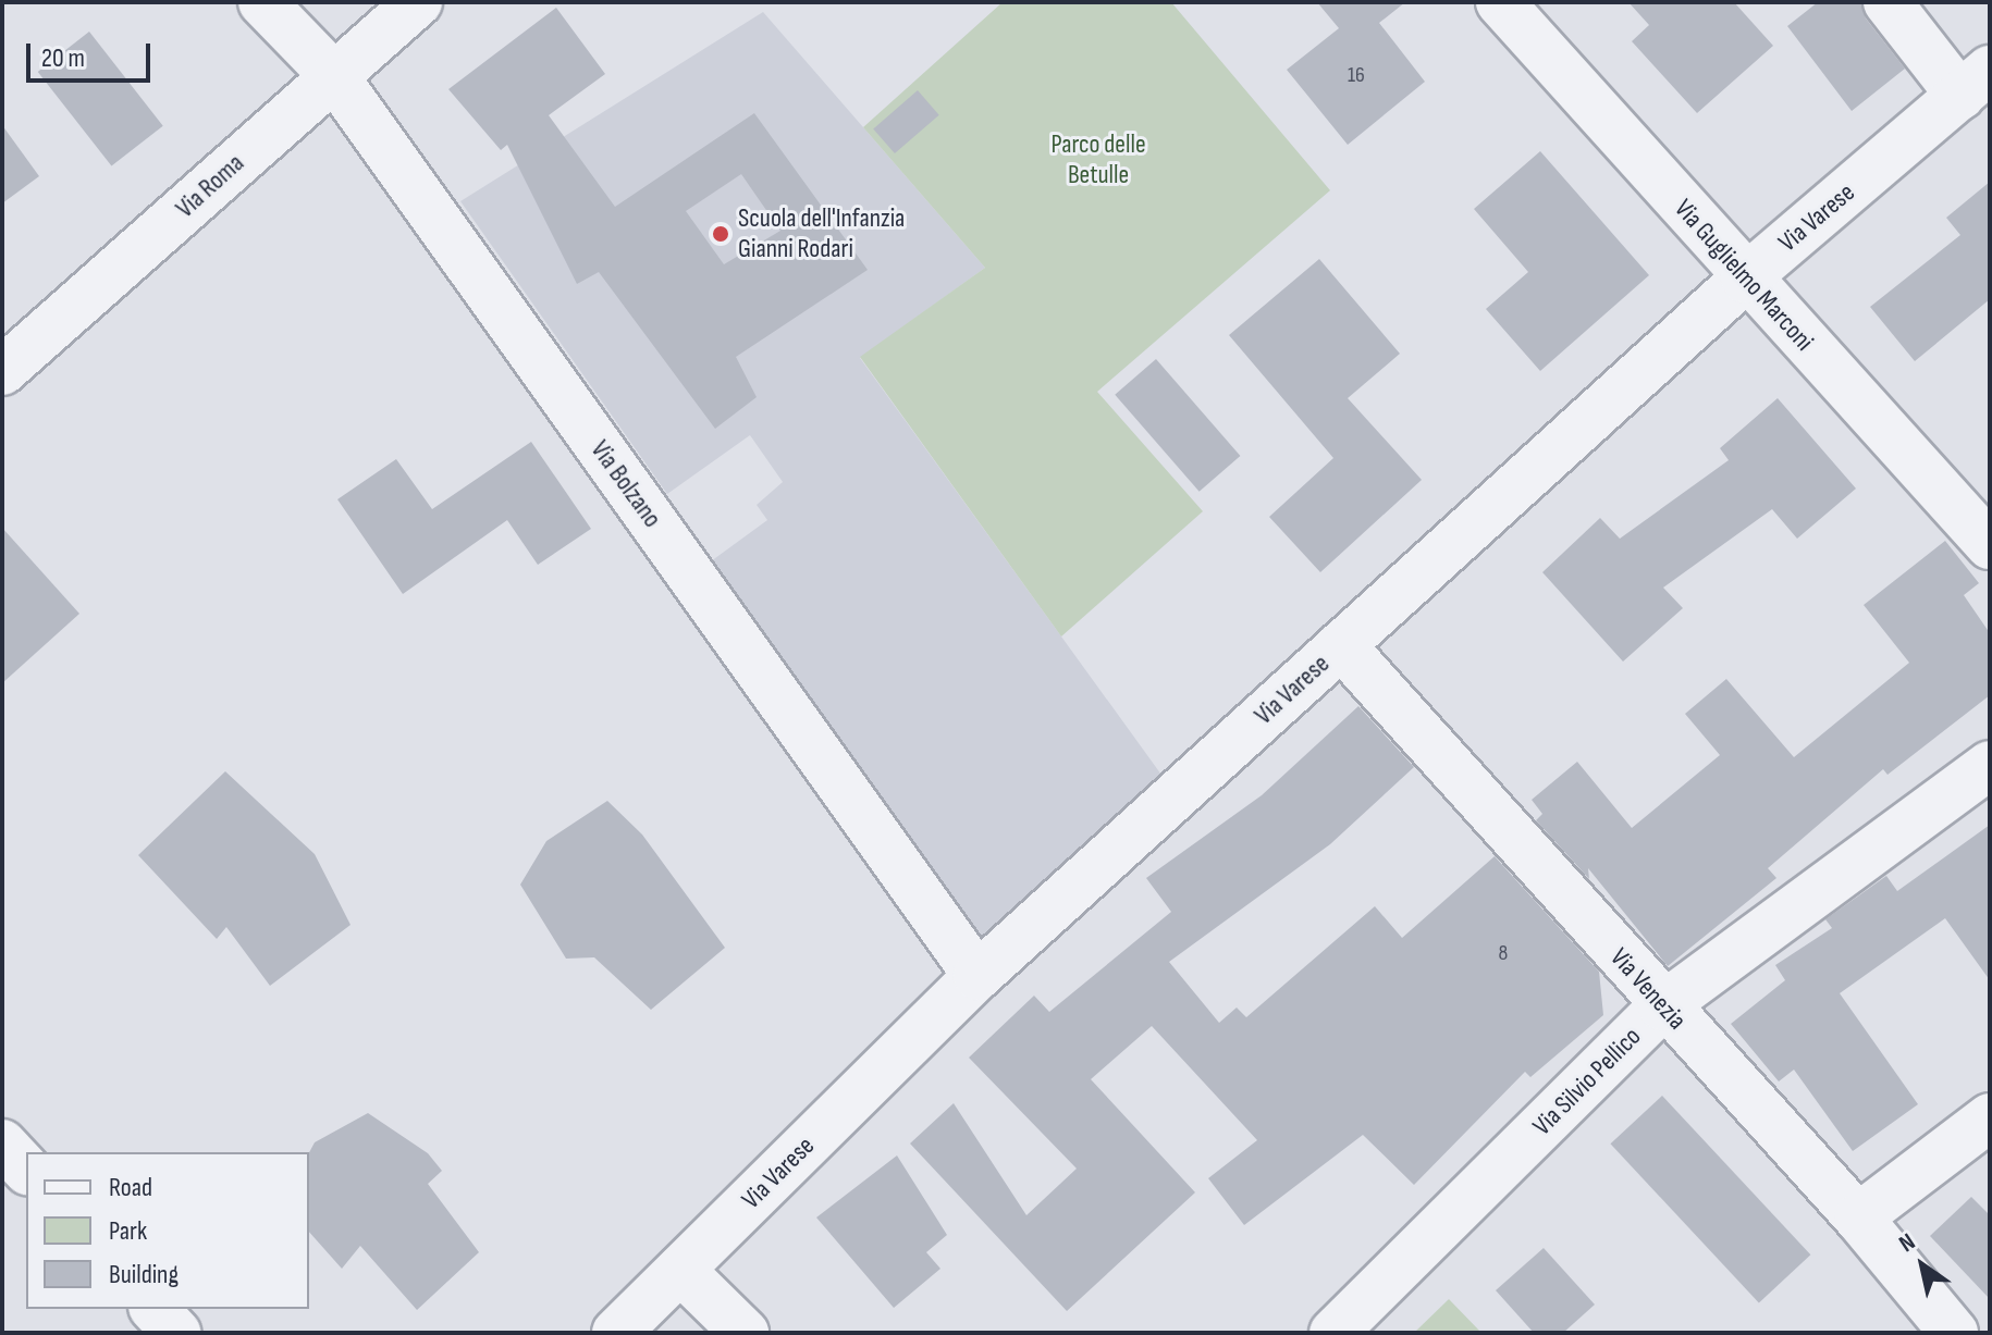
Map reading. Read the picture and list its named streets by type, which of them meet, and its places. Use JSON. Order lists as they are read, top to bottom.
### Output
{
  "streets": {
    "street": [
      "Via Roma",
      "Via Varese",
      "Via Guglielmo Marconi",
      "Via Bolzano",
      "Via Venezia",
      "Via Silvio Pellico"
    ]
  },
  "crossings": [
    ["Via Roma", "Via Bolzano"],
    ["Via Varese", "Via Guglielmo Marconi"],
    ["Via Varese", "Via Bolzano"],
    ["Via Varese", "Via Venezia"],
    ["Via Venezia", "Via Silvio Pellico"]
  ],
  "parks": ["Parco delle Betulle"],
  "places": ["Scuola dell'Infanzia Gianni Rodari"],
  "house_numbers": ["16", "8"],
  "legend": ["Road", "Park", "Building"],
  "scale_bar": "20 m",
  "north": "top left"
}
